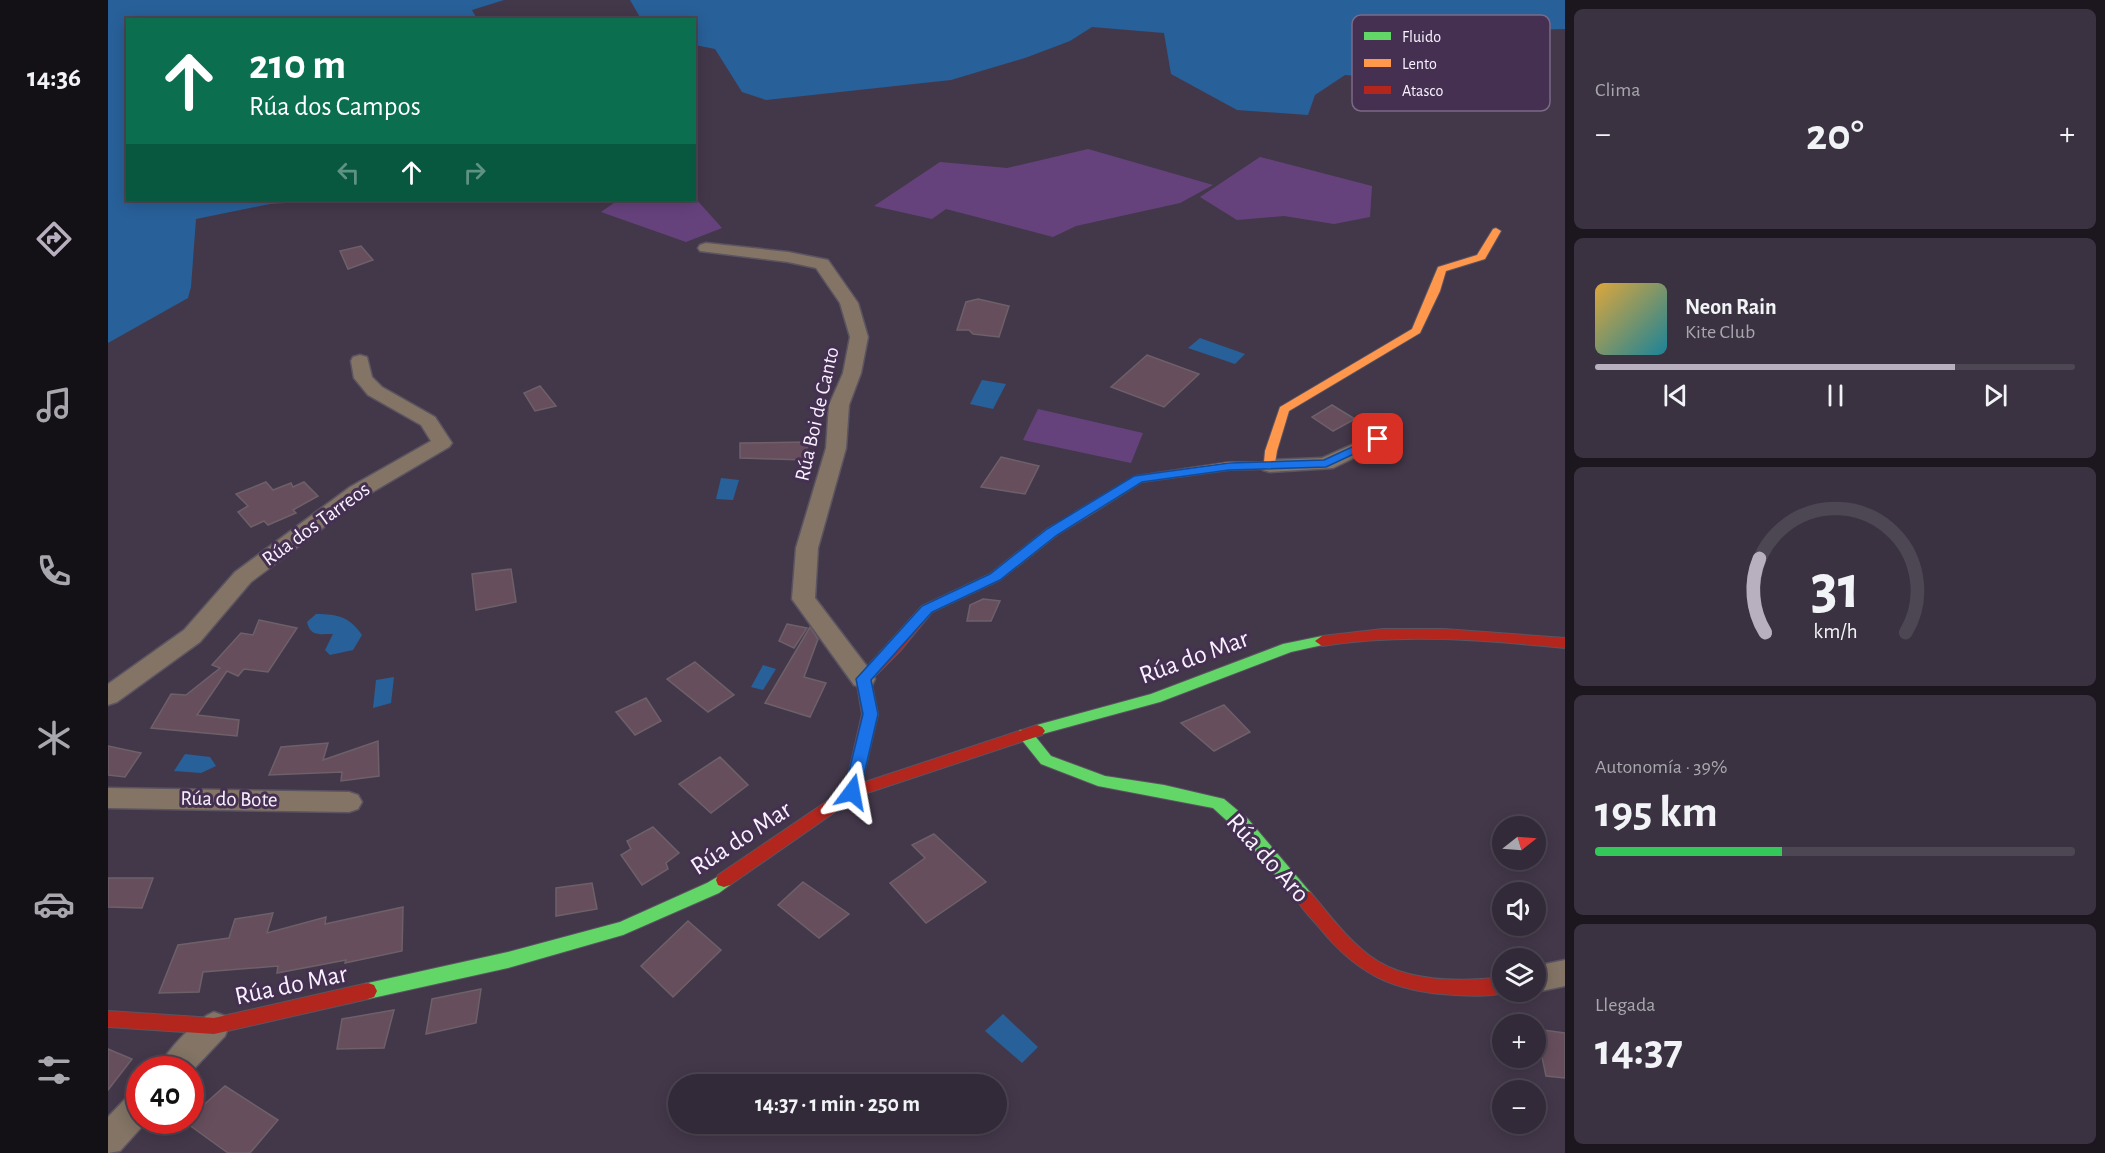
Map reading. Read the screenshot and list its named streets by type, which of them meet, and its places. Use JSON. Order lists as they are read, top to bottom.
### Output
{
  "streets": {
    "street": [
      "Rúa Boi de Canto",
      "Rúa dos Tarreos",
      "Rúa do Mar",
      "Rúa do Bote",
      "Rúa do Aro"
    ]
  },
  "crossings": [
    ["Rúa do Mar", "Rúa do Aro"]
  ],
  "legend": ["Fluido", "Lento", "Atasco"],
  "north": "right",
  "page": {
    "tabs": "14:36",
    "tile": [
      "Clima",
      ["Autonomía · 39%", "195 km"],
      ["Llegada", "14:37"]
    ],
    "turn": ["210 m", "Rúa dos Campos"],
    "heat": ["−", "20°", "+"],
    "song": ["Neon Rain", "Kite Club"],
    "map_buttons": ["+", "−"],
    "limit": "40",
    "trip": "14:37 · 1 min · 250 m",
    "gauge": ["31", "km/h"]
  }
}
